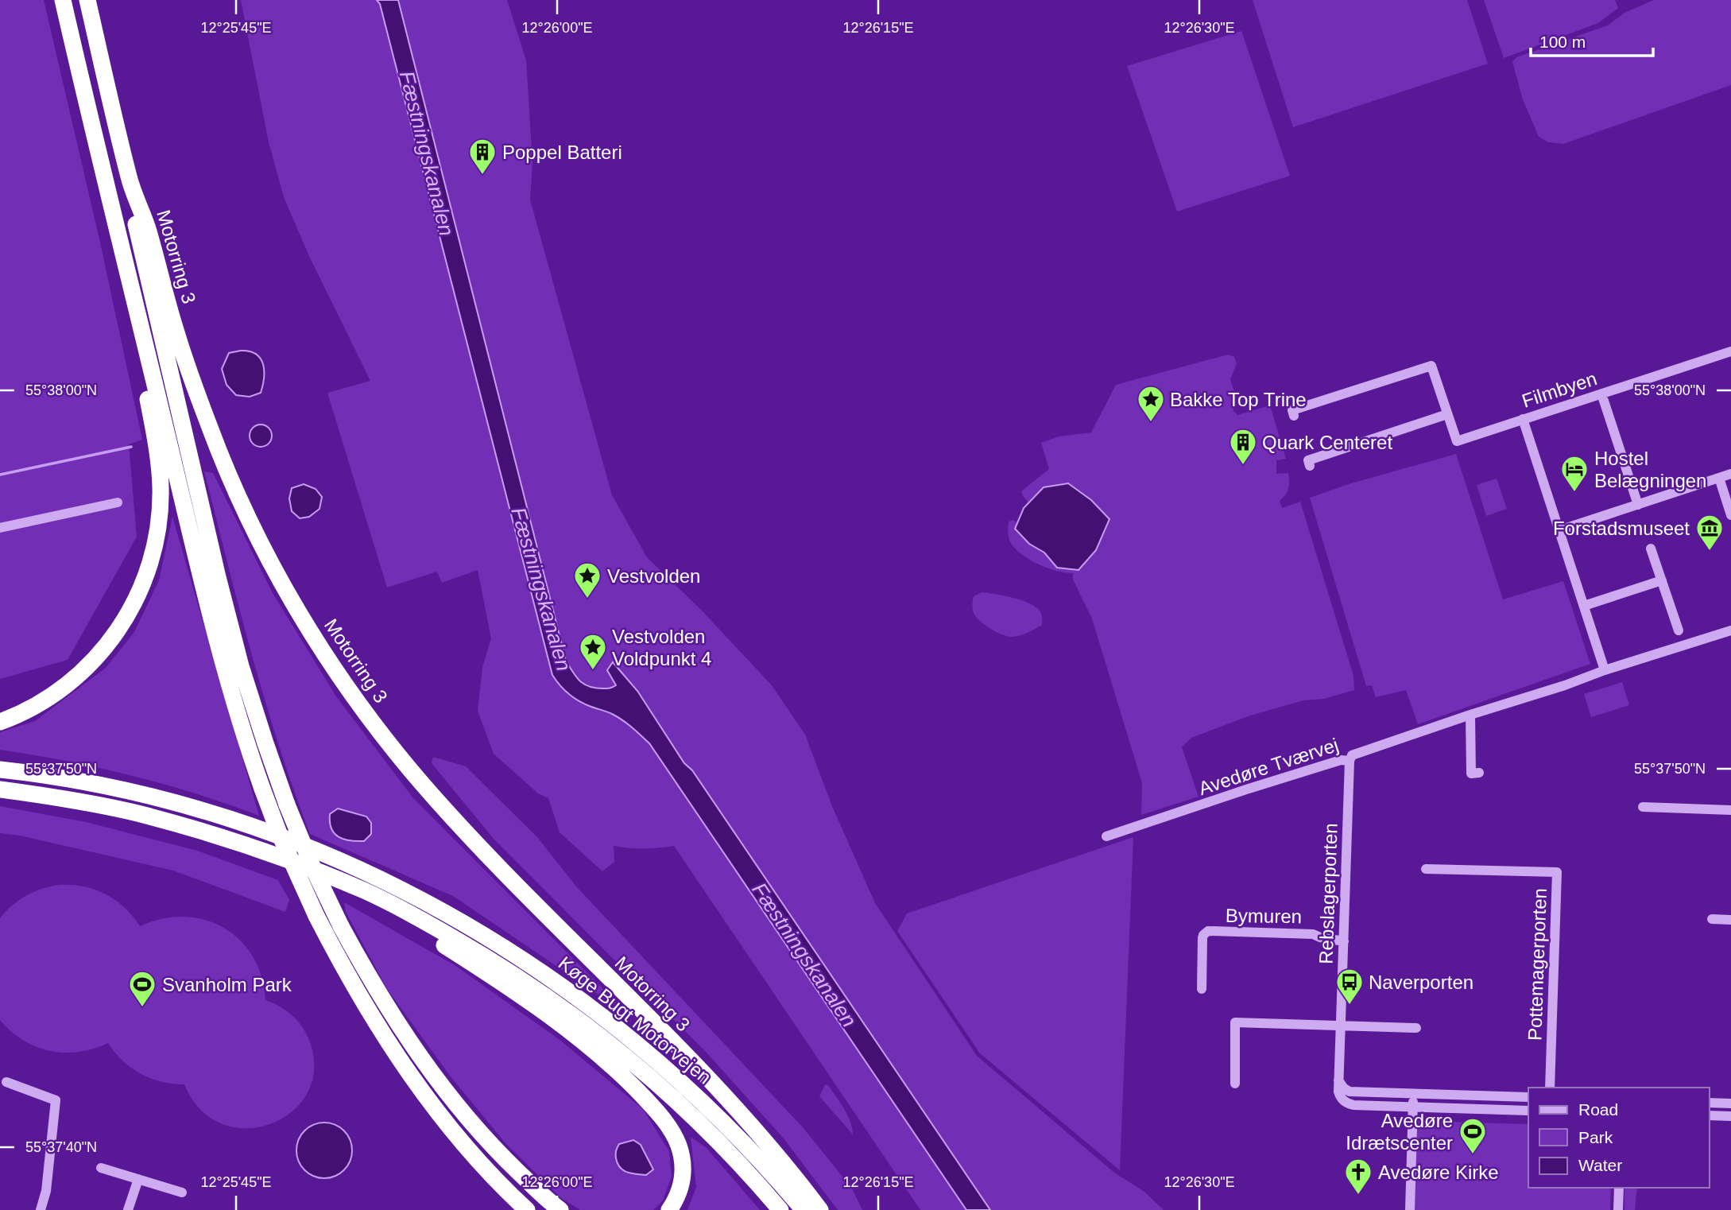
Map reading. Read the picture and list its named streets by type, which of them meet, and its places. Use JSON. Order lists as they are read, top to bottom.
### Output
{
  "streets": {
    "highway": ["Motorring 3", "Køge Bugt Motorvejen"],
    "street": [
      "Filmbyen",
      "Avedøre Tværvej",
      "Rebslagerporten",
      "Bymuren",
      "Pottemagerporten"
    ]
  },
  "crossings": [
    ["Avedøre Tværvej", "Rebslagerporten"],
    ["Rebslagerporten", "Bymuren"]
  ],
  "water": ["Fæstningskanalen"],
  "places": {
    "building": ["Poppel Batteri", "Quark Centeret"],
    "place": ["Bakke Top Trine", "Vestvolden", "Vestvolden Voldpunkt 4"],
    "hotel": ["Hostel Belægningen"],
    "museum": ["Forstadsmuseet"],
    "bus stop": ["Naverporten"],
    "sports": ["Svanholm Park", "Avedøre Idrætscenter"],
    "church": ["Avedøre Kirke"]
  },
  "legend": ["Road", "Park", "Water"],
  "scale_bar": "100 m",
  "coordinates": [
    "12°25'45\"E",
    "12°26'00\"E",
    "12°26'15\"E",
    "12°26'30\"E",
    "55°38'00\"N",
    "55°37'50\"N",
    "55°37'40\"N"
  ]
}
